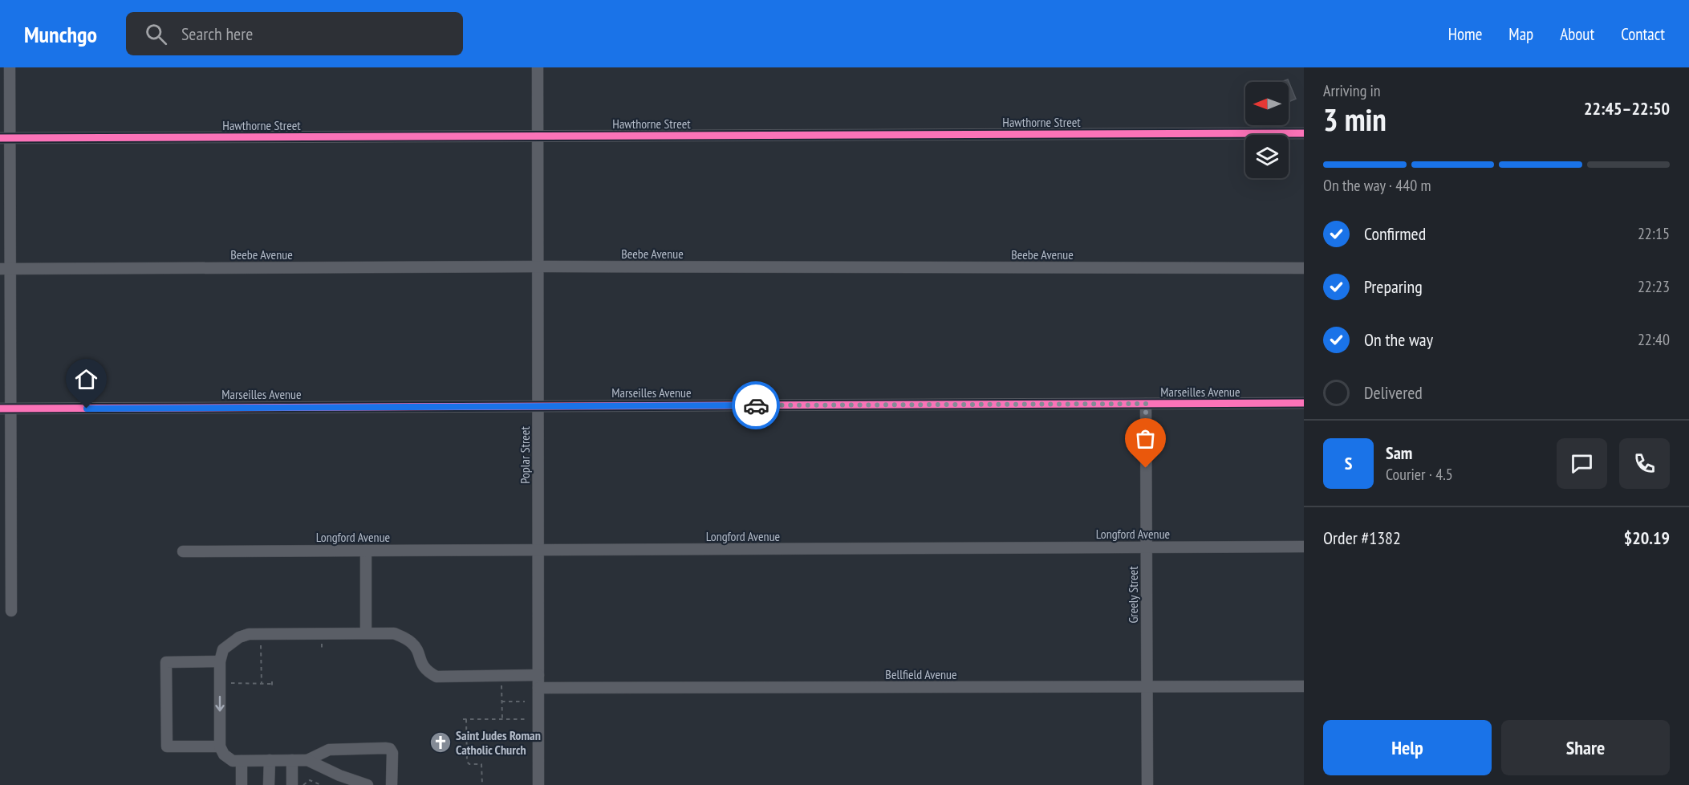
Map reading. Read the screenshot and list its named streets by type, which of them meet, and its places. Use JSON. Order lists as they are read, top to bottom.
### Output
{
  "streets": {
    "street": [
      "Hawthorne Street",
      "Beebe Avenue",
      "Marseilles Avenue",
      "Poplar Street",
      "Longford Avenue",
      "Greely Street",
      "Bellfield Avenue"
    ]
  },
  "crossings": [
    ["Hawthorne Street", "Poplar Street"],
    ["Beebe Avenue", "Poplar Street"],
    ["Marseilles Avenue", "Poplar Street"],
    ["Marseilles Avenue", "Greely Street"],
    ["Poplar Street", "Longford Avenue"],
    ["Poplar Street", "Bellfield Avenue"],
    ["Longford Avenue", "Greely Street"],
    ["Greely Street", "Bellfield Avenue"]
  ],
  "places": {
    "church": ["Saint Judes Roman Catholic Church"]
  },
  "north": "left",
  "page": {
    "header": "Munchgo",
    "search": "Search here",
    "nav": [
      "Home",
      "Map",
      "About",
      "Contact"
    ],
    "heading": ["3 min", "Arriving in", "22:45–22:50"],
    "panel": [
      "Sam",
      "Courier · 4.5",
      "Order #1382",
      "$20.19"
    ],
    "bar": "On the way · 440 m",
    "list": [
      ["Confirmed", "22:15"],
      ["Preparing", "22:23"],
      ["On the way", "22:40"],
      "Delivered"
    ],
    "round": "S",
    "buttons": ["Help", "Share"]
  }
}
